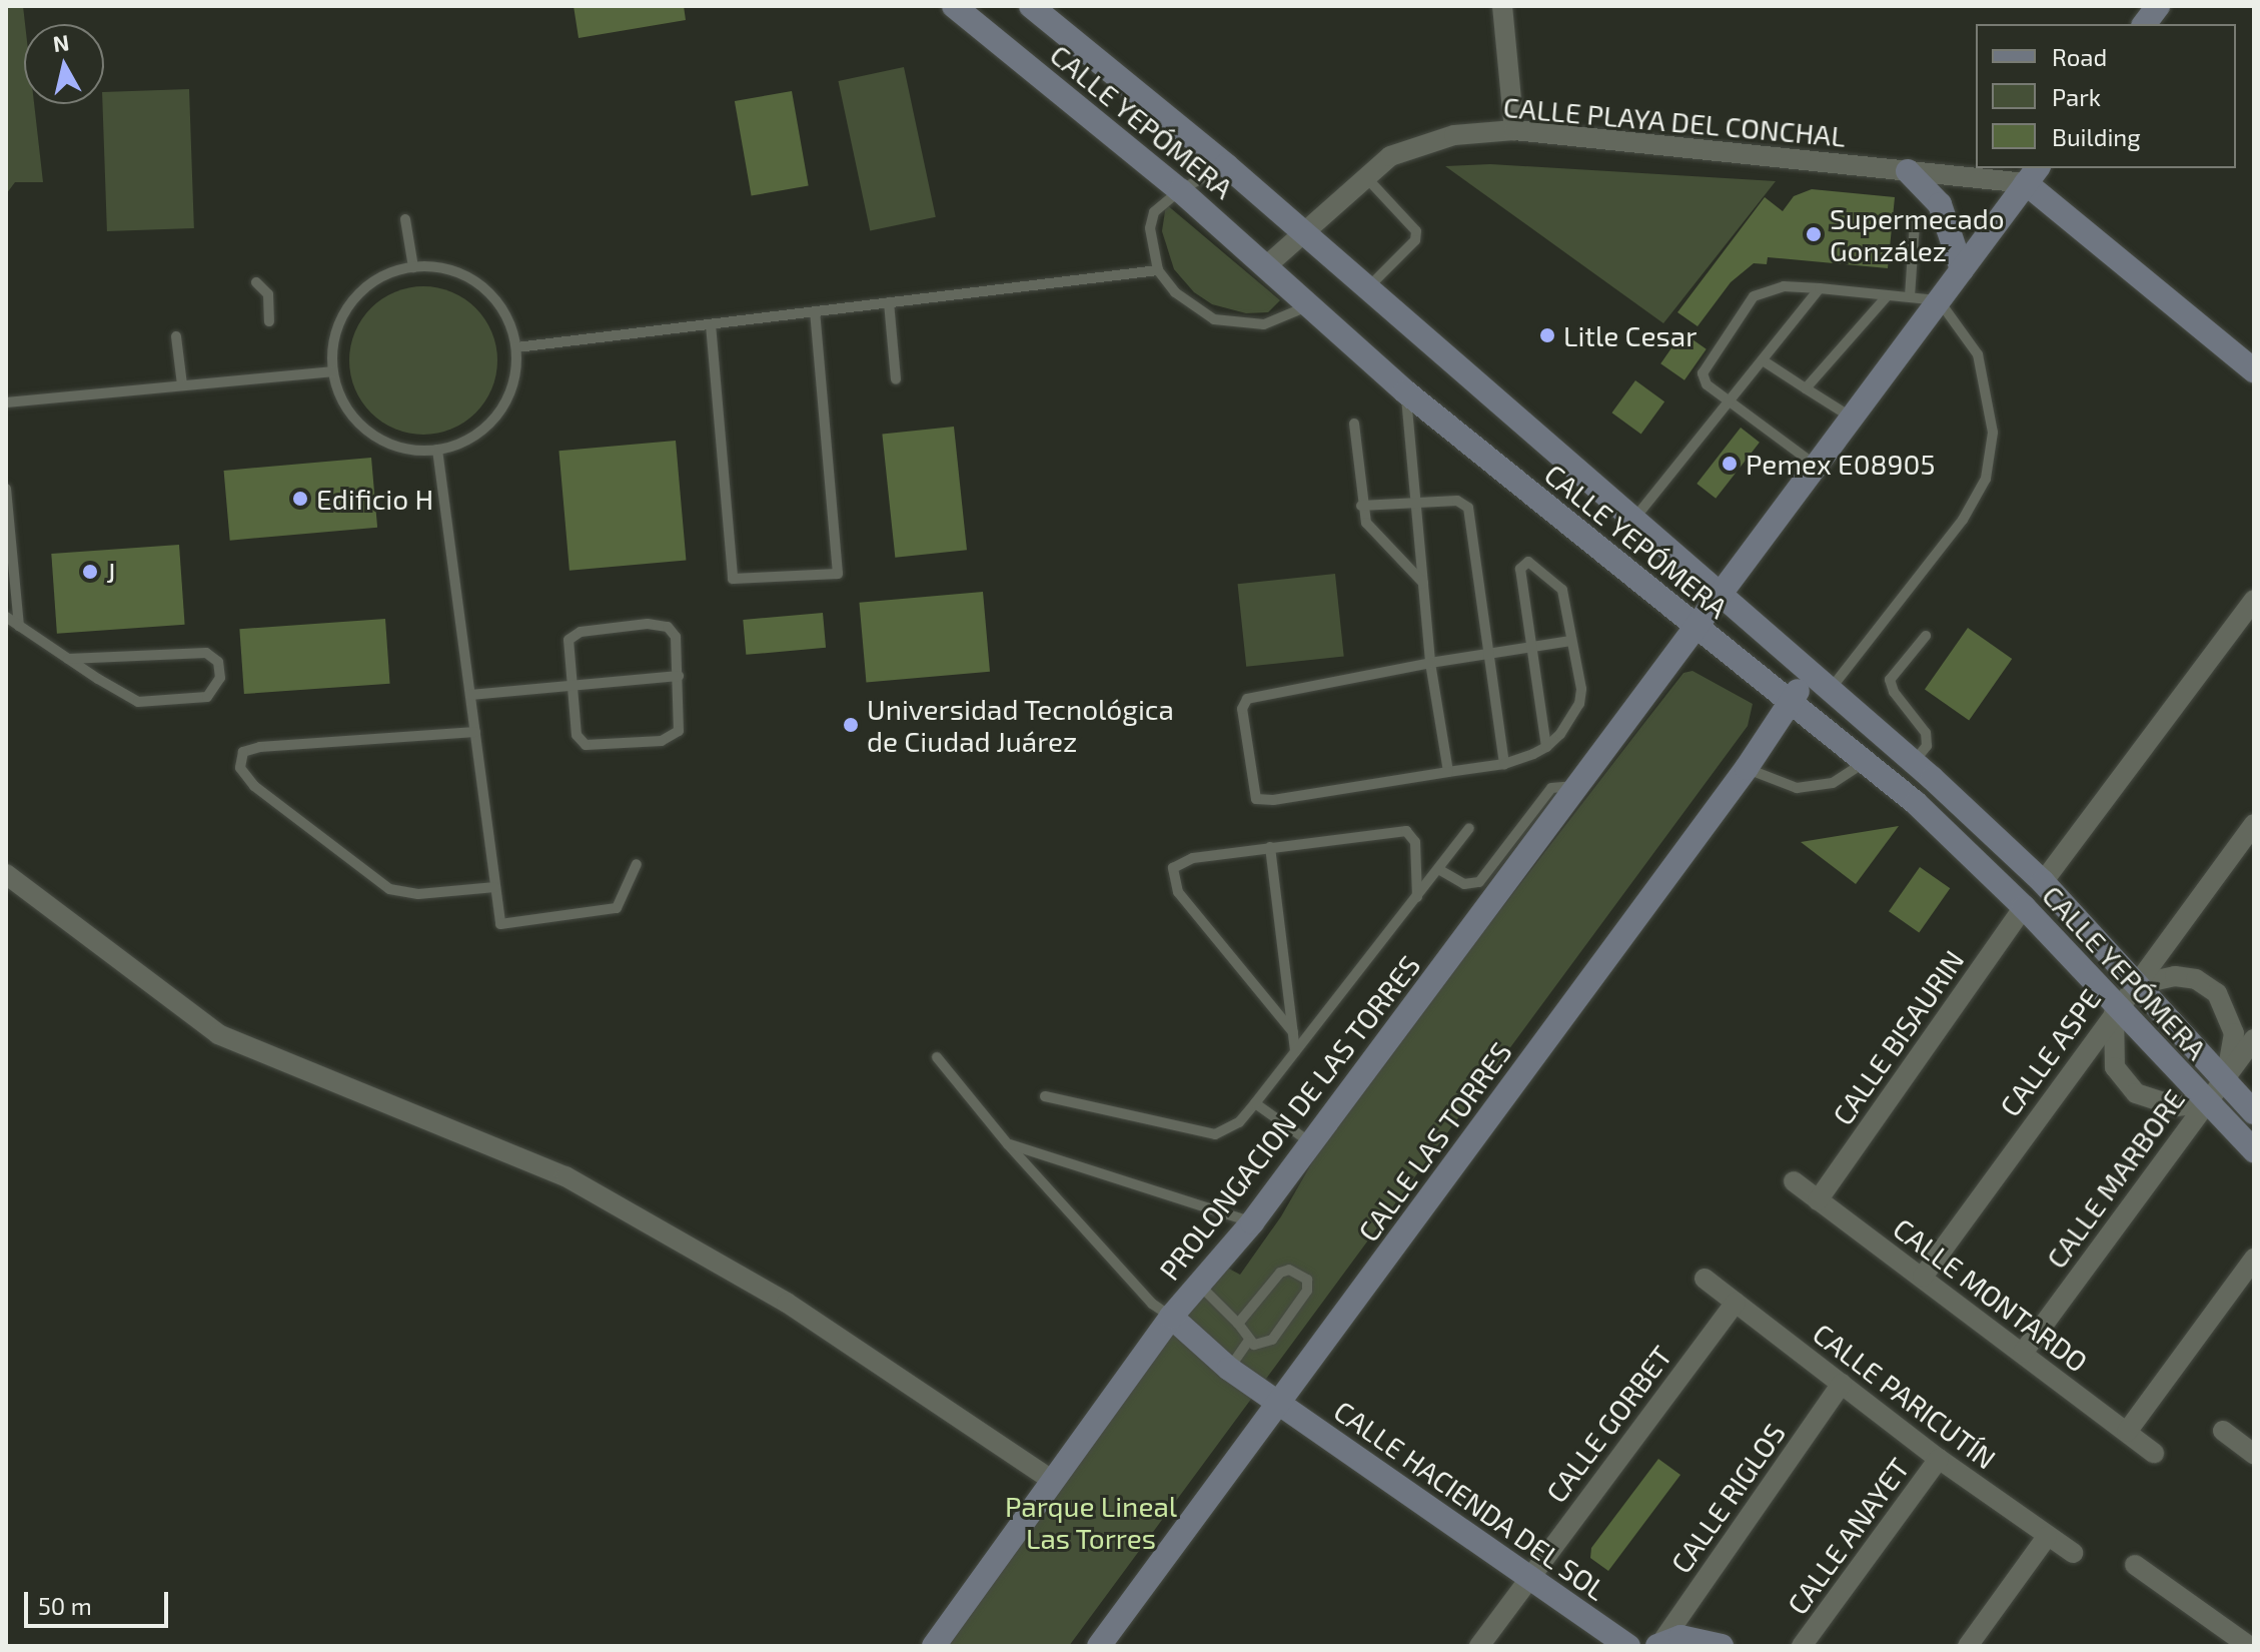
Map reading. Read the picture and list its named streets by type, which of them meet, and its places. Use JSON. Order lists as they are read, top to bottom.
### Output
{
  "streets": {
    "main road": [
      "CALLE YEPÓMERA",
      "PROLONGACION DE LAS TORRES",
      "CALLE LAS TORRES",
      "CALLE HACIENDA DEL SOL"
    ],
    "street": [
      "CALLE PLAYA DEL CONCHAL",
      "CALLE BISAURIN",
      "CALLE ASPE",
      "CALLE MARBORE",
      "CALLE MONTARDO",
      "CALLE PARICUTÍN",
      "CALLE GORBET",
      "CALLE RIGLOS",
      "CALLE ANAYET"
    ]
  },
  "crossings": [
    ["CALLE YEPÓMERA", "CALLE PLAYA DEL CONCHAL"],
    ["CALLE YEPÓMERA", "CALLE BISAURIN"],
    ["CALLE YEPÓMERA", "CALLE ASPE"],
    ["CALLE YEPÓMERA", "PROLONGACION DE LAS TORRES"],
    ["CALLE YEPÓMERA", "CALLE LAS TORRES"],
    ["CALLE YEPÓMERA", "CALLE MARBORE"],
    ["CALLE PLAYA DEL CONCHAL", "PROLONGACION DE LAS TORRES"],
    ["CALLE BISAURIN", "CALLE MONTARDO"],
    ["CALLE ASPE", "CALLE MONTARDO"],
    ["PROLONGACION DE LAS TORRES", "CALLE HACIENDA DEL SOL"],
    ["CALLE LAS TORRES", "CALLE HACIENDA DEL SOL"],
    ["CALLE MARBORE", "CALLE MONTARDO"],
    ["CALLE PARICUTÍN", "CALLE GORBET"],
    ["CALLE PARICUTÍN", "CALLE RIGLOS"],
    ["CALLE PARICUTÍN", "CALLE ANAYET"],
    ["CALLE GORBET", "CALLE HACIENDA DEL SOL"]
  ],
  "parks": ["Parque Lineal Las Torres"],
  "places": [
    "Supermecado González",
    "Litle Cesar",
    "Pemex E08905",
    "Edificio H",
    "J",
    "Universidad Tecnológica de Ciudad Juárez"
  ],
  "legend": ["Road", "Park", "Building"],
  "scale_bar": "50 m",
  "north": "top"
}
